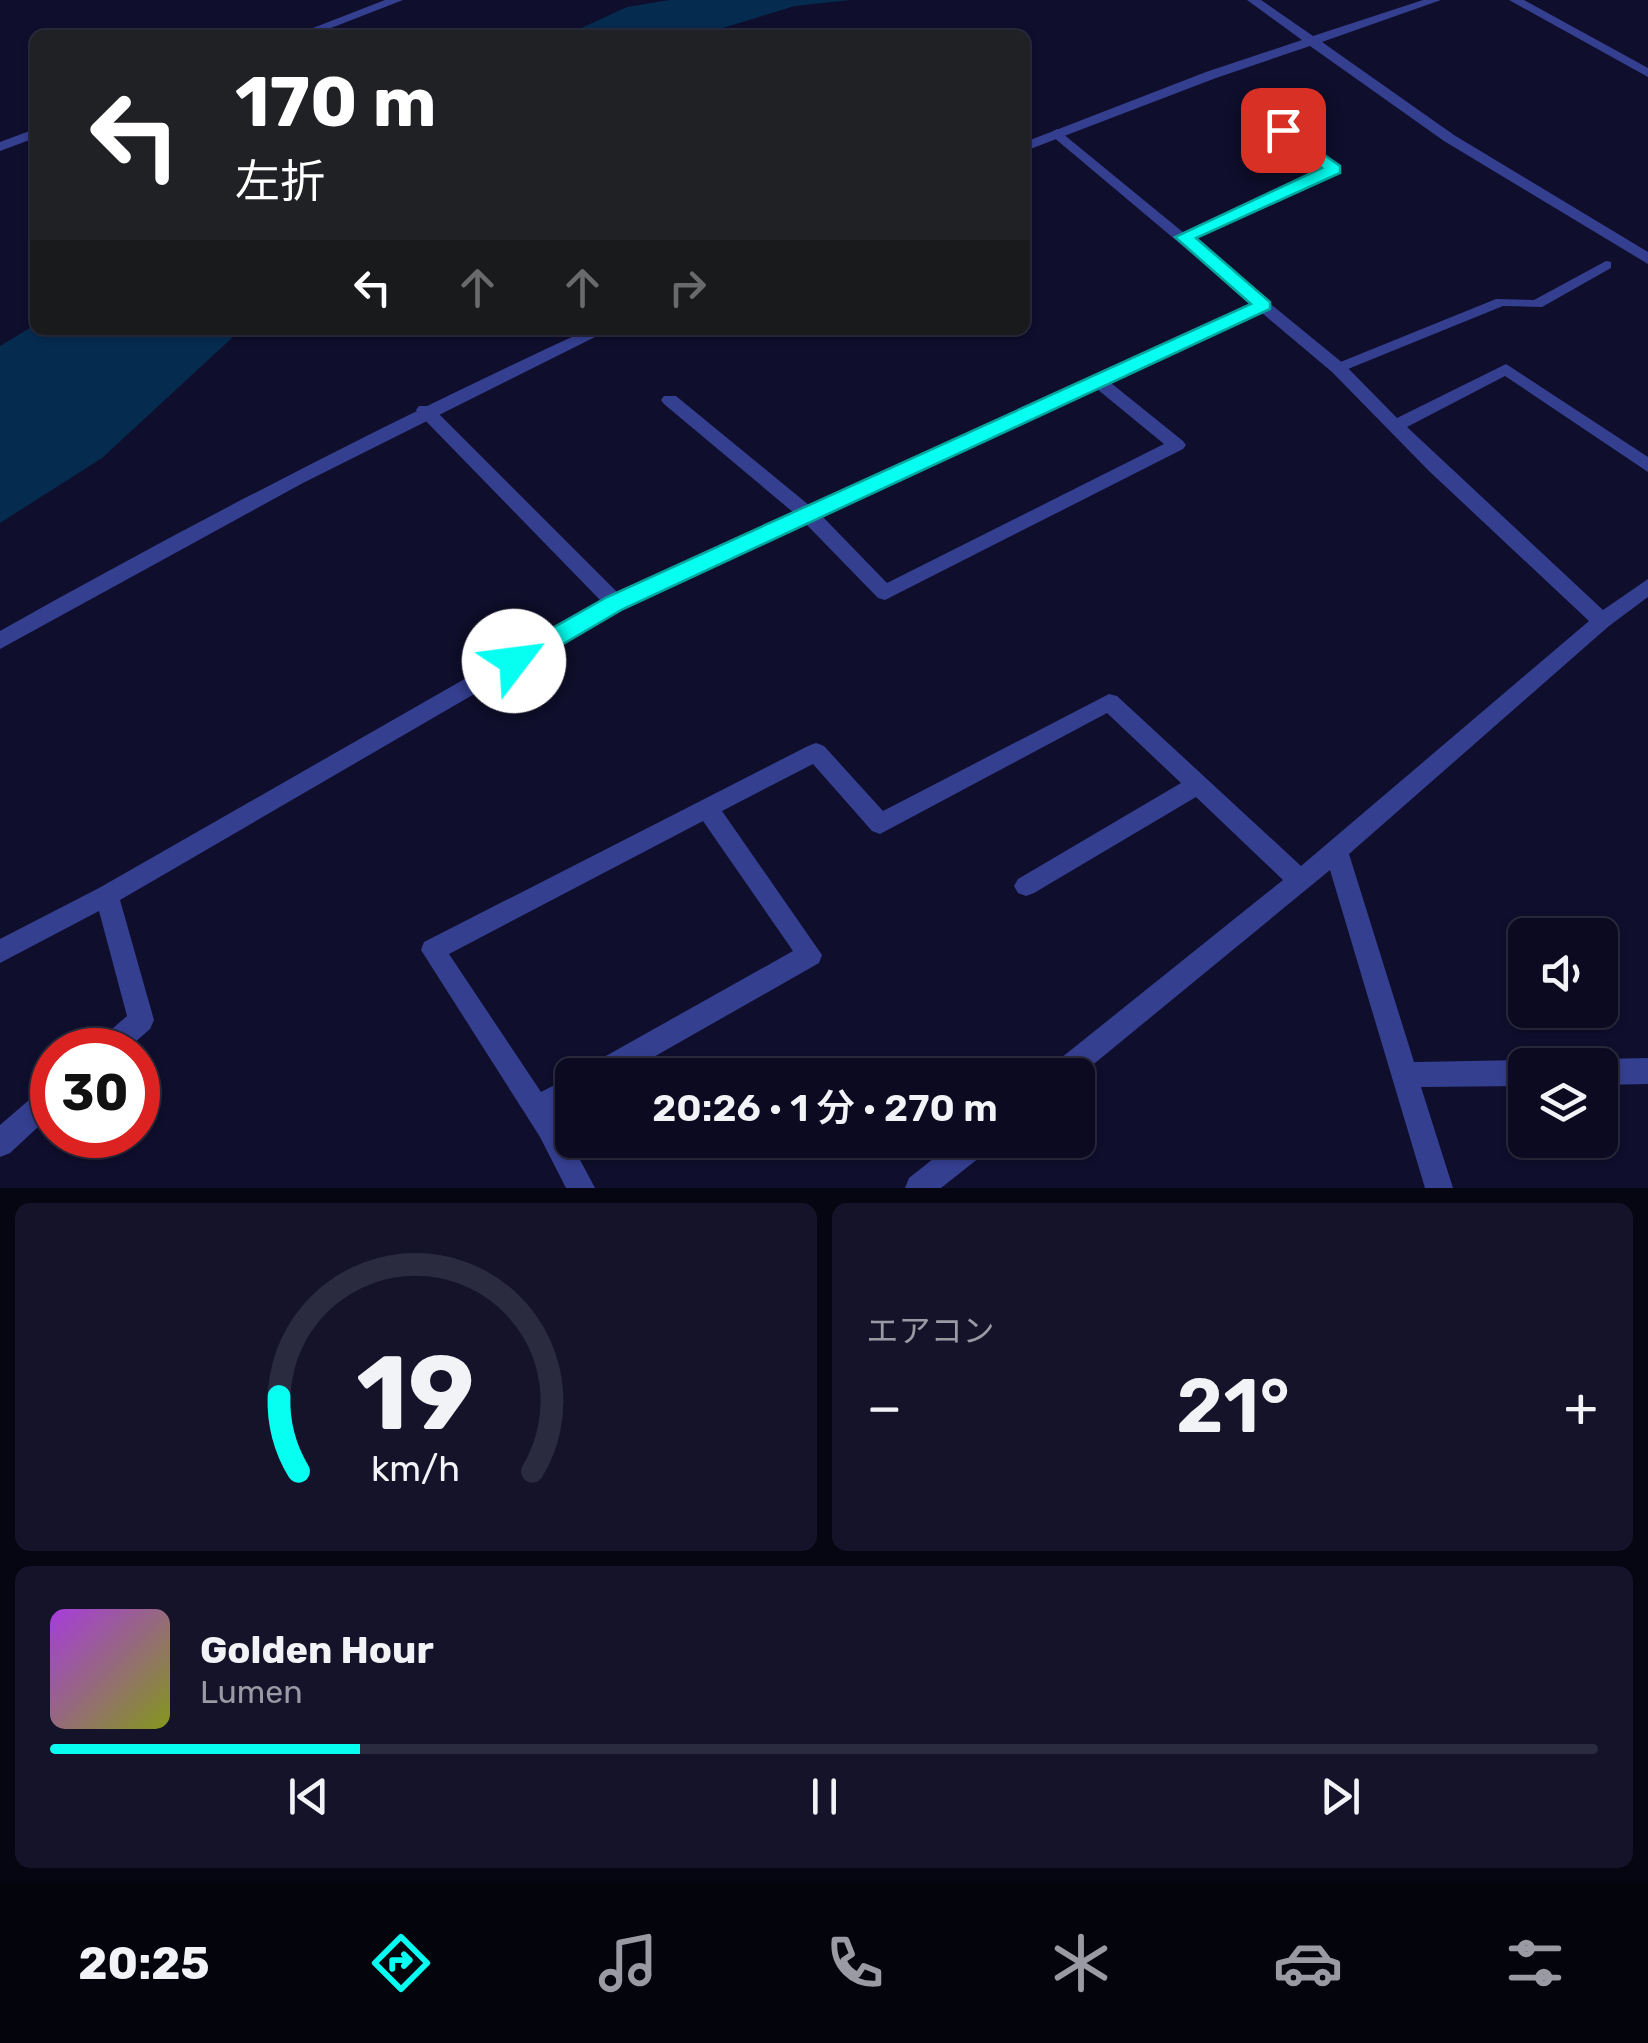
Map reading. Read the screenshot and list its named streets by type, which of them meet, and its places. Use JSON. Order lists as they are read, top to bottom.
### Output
{
  "page": {
    "turn": ["170 m", "左折"],
    "limit": "30",
    "trip": "20:26 · 1 分 · 270 m",
    "tile": "エアコン",
    "heat": ["−", "21°", "+"],
    "song": ["Golden Hour", "Lumen"],
    "tabs": "20:25",
    "gauge": ["19", "km/h"]
  }
}
